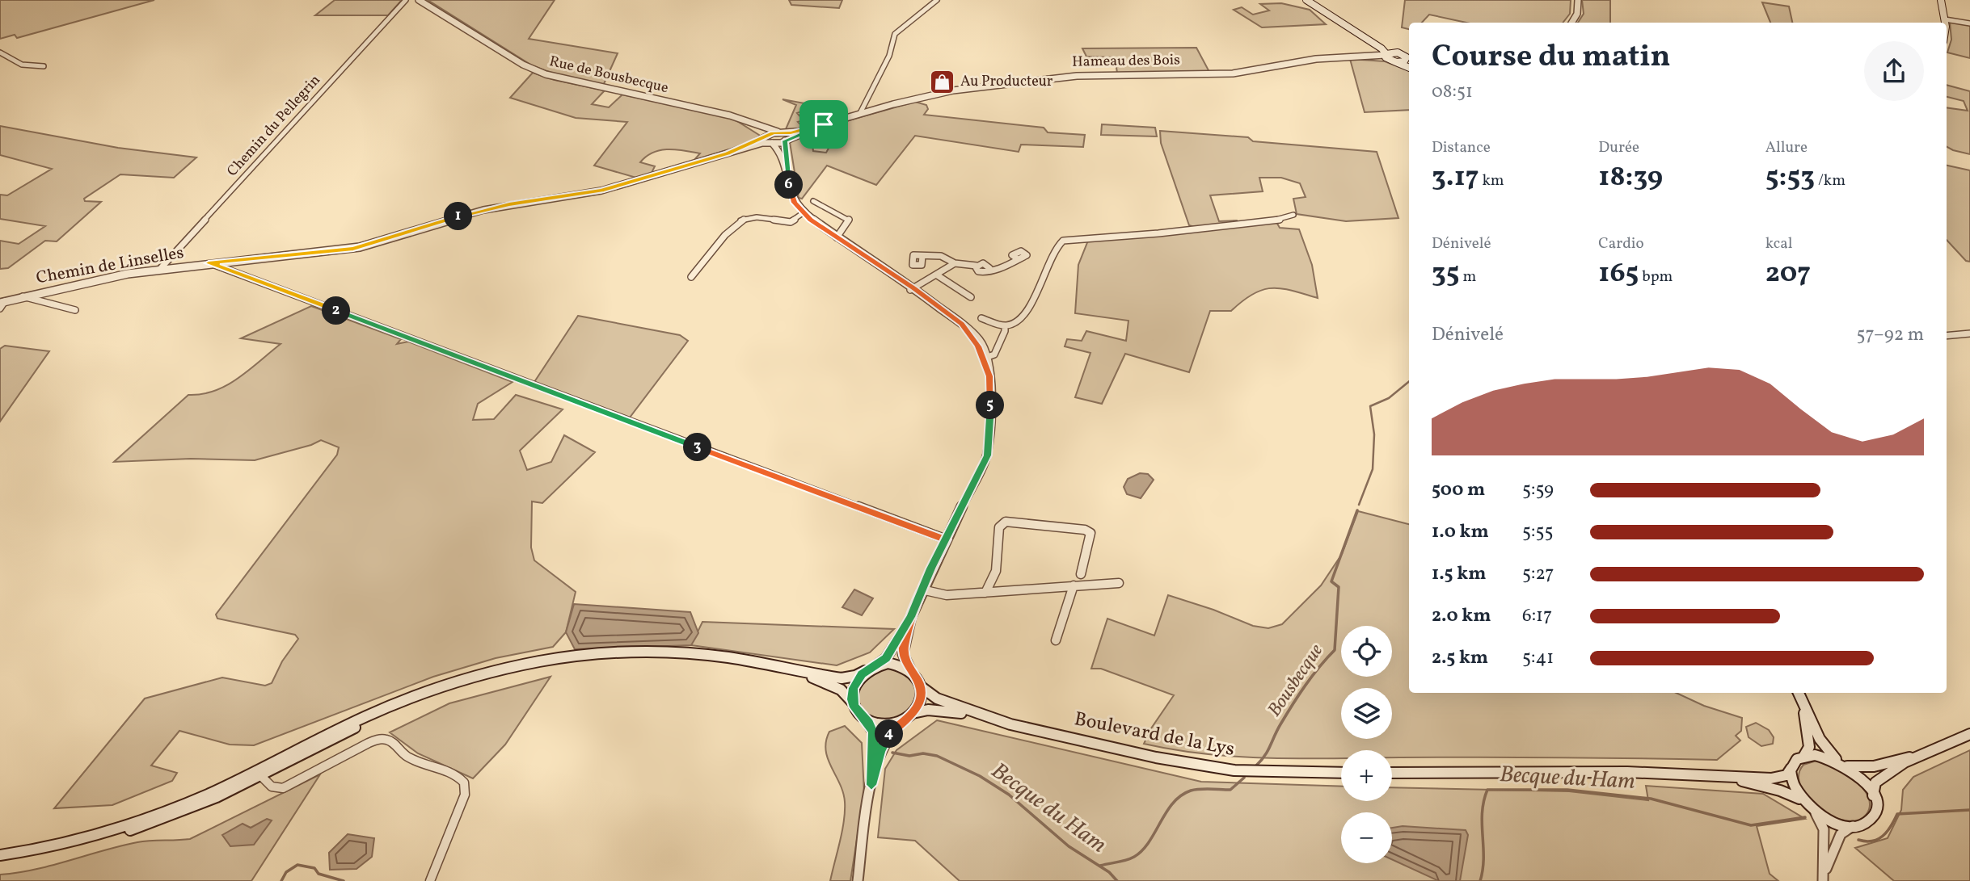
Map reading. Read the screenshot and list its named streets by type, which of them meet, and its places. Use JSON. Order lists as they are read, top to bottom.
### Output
{
  "streets": {
    "main road": ["Boulevard de la Lys"],
    "street": [
      "Hameau des Bois",
      "Rue de Bousbecque",
      "Chemin du Pellegrin",
      "Chemin de Linselles"
    ]
  },
  "crossings": [
    ["Hameau des Bois", "Rue de Bousbecque"],
    ["Hameau des Bois", "Chemin de Linselles"],
    ["Rue de Bousbecque", "Chemin de Linselles"],
    ["Chemin du Pellegrin", "Chemin de Linselles"]
  ],
  "water": ["Bousbecque", "Becque du Ham"],
  "places": {
    "shop": ["Au Producteur"]
  },
  "page": {
    "heading": ["Course du matin", "08:51"],
    "stats": [
      ["Distance", "3.17 km"],
      ["Durée", "18:39"],
      ["Allure", "5:53 /km"],
      ["Dénivelé", "35 m"],
      ["Cardio", "165 bpm"],
      ["kcal", "207"]
    ],
    "pins": [
      "6",
      "1",
      "2",
      "5",
      "3",
      "4"
    ],
    "chart": ["Dénivelé", "57–92 m"],
    "list": [
      {
        "name": "500 m",
        "note": "5:59"
      },
      {
        "name": "1.0 km",
        "note": "5:55"
      },
      {
        "name": "1.5 km",
        "note": "5:27"
      },
      {
        "name": "2.0 km",
        "note": "6:17"
      },
      {
        "name": "2.5 km",
        "note": "5:41"
      }
    ],
    "map_buttons": ["+", "−"]
  }
}
